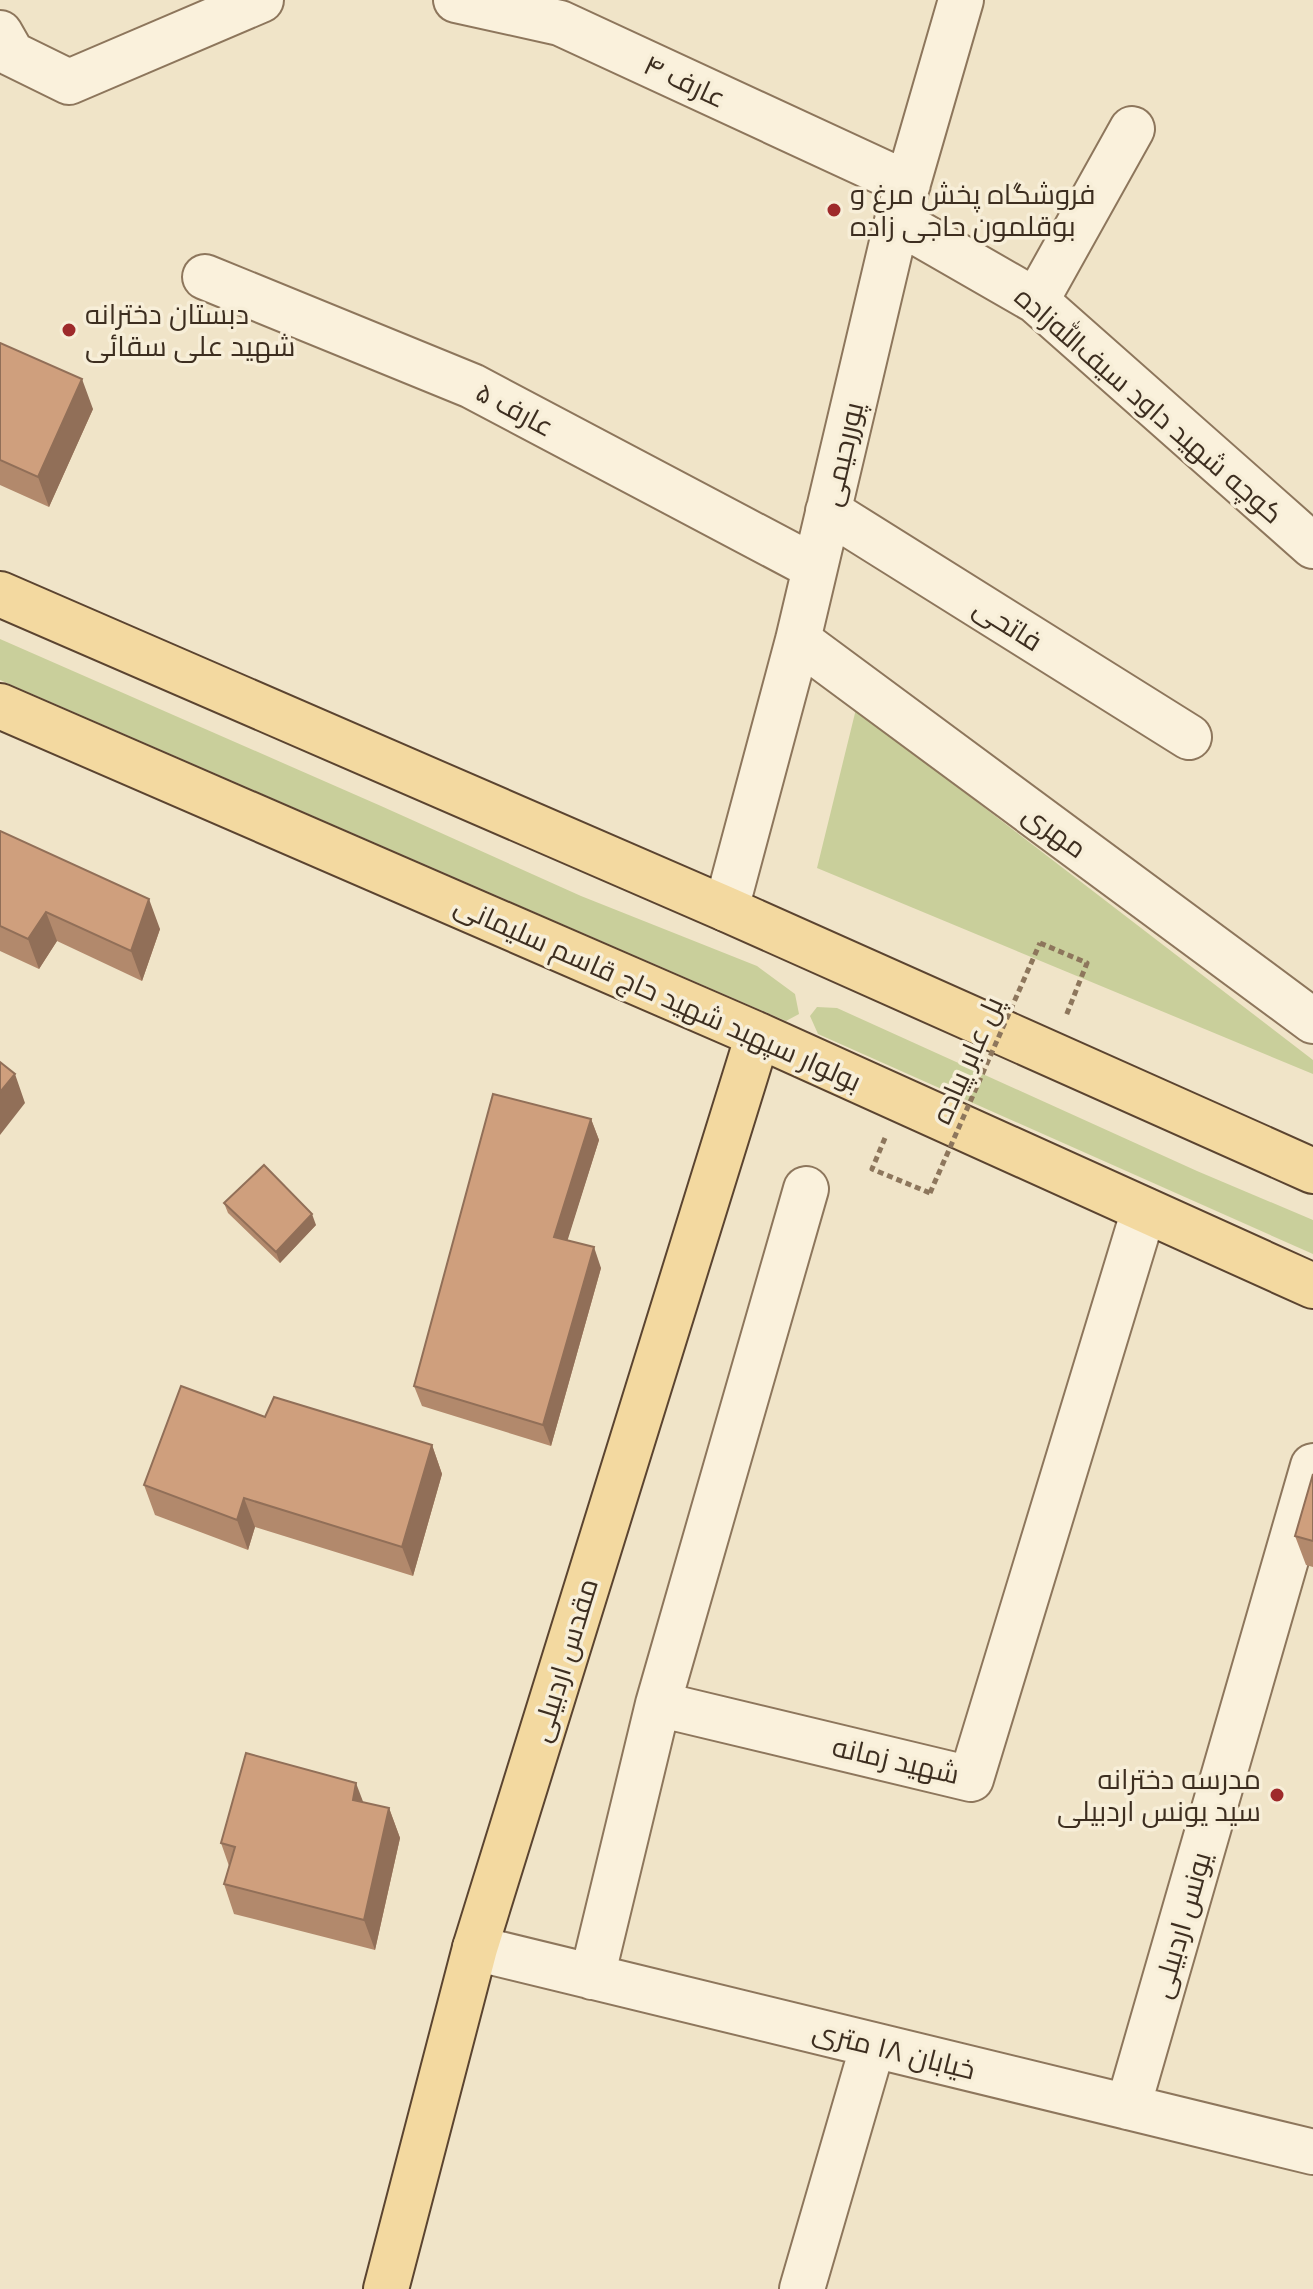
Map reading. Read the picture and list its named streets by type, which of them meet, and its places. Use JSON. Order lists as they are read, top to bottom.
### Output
{
  "streets": {
    "main road": ["بولوار سپهبد شهید حاج قاسم سلیمانی", "مقدس اردبیلی"],
    "street": [
      "عارف ۴",
      "کوچه شهید داود سیف‌الله‌زاده",
      "عارف ۵",
      "پوررحیمی",
      "فاتحی",
      "مهری",
      "شهید زمانه",
      "یونس اردبیلی",
      "خیابان ۱۸ متری"
    ],
    "path": ["پل عابر پیاده"]
  },
  "crossings": [
    ["عارف ۴", "کوچه شهید داود سیف‌الله‌زاده"],
    ["عارف ۴", "پوررحیمی"],
    ["کوچه شهید داود سیف‌الله‌زاده", "پوررحیمی"],
    ["عارف ۵", "پوررحیمی"],
    ["پوررحیمی", "فاتحی"],
    ["پوررحیمی", "مهری"],
    ["بولوار سپهبد شهید حاج قاسم سلیمانی", "مقدس اردبیلی"],
    ["بولوار سپهبد شهید حاج قاسم سلیمانی", "شهید زمانه"],
    ["مقدس اردبیلی", "خیابان ۱۸ متری"],
    ["یونس اردبیلی", "خیابان ۱۸ متری"]
  ],
  "places": ["فروشگاه پخش مرغ و بوقلمون حاجی زاده", "دبستان دخترانه شهید علی سقائی", "مدرسه دخترانه سید یونس اردبیلی"]
}
